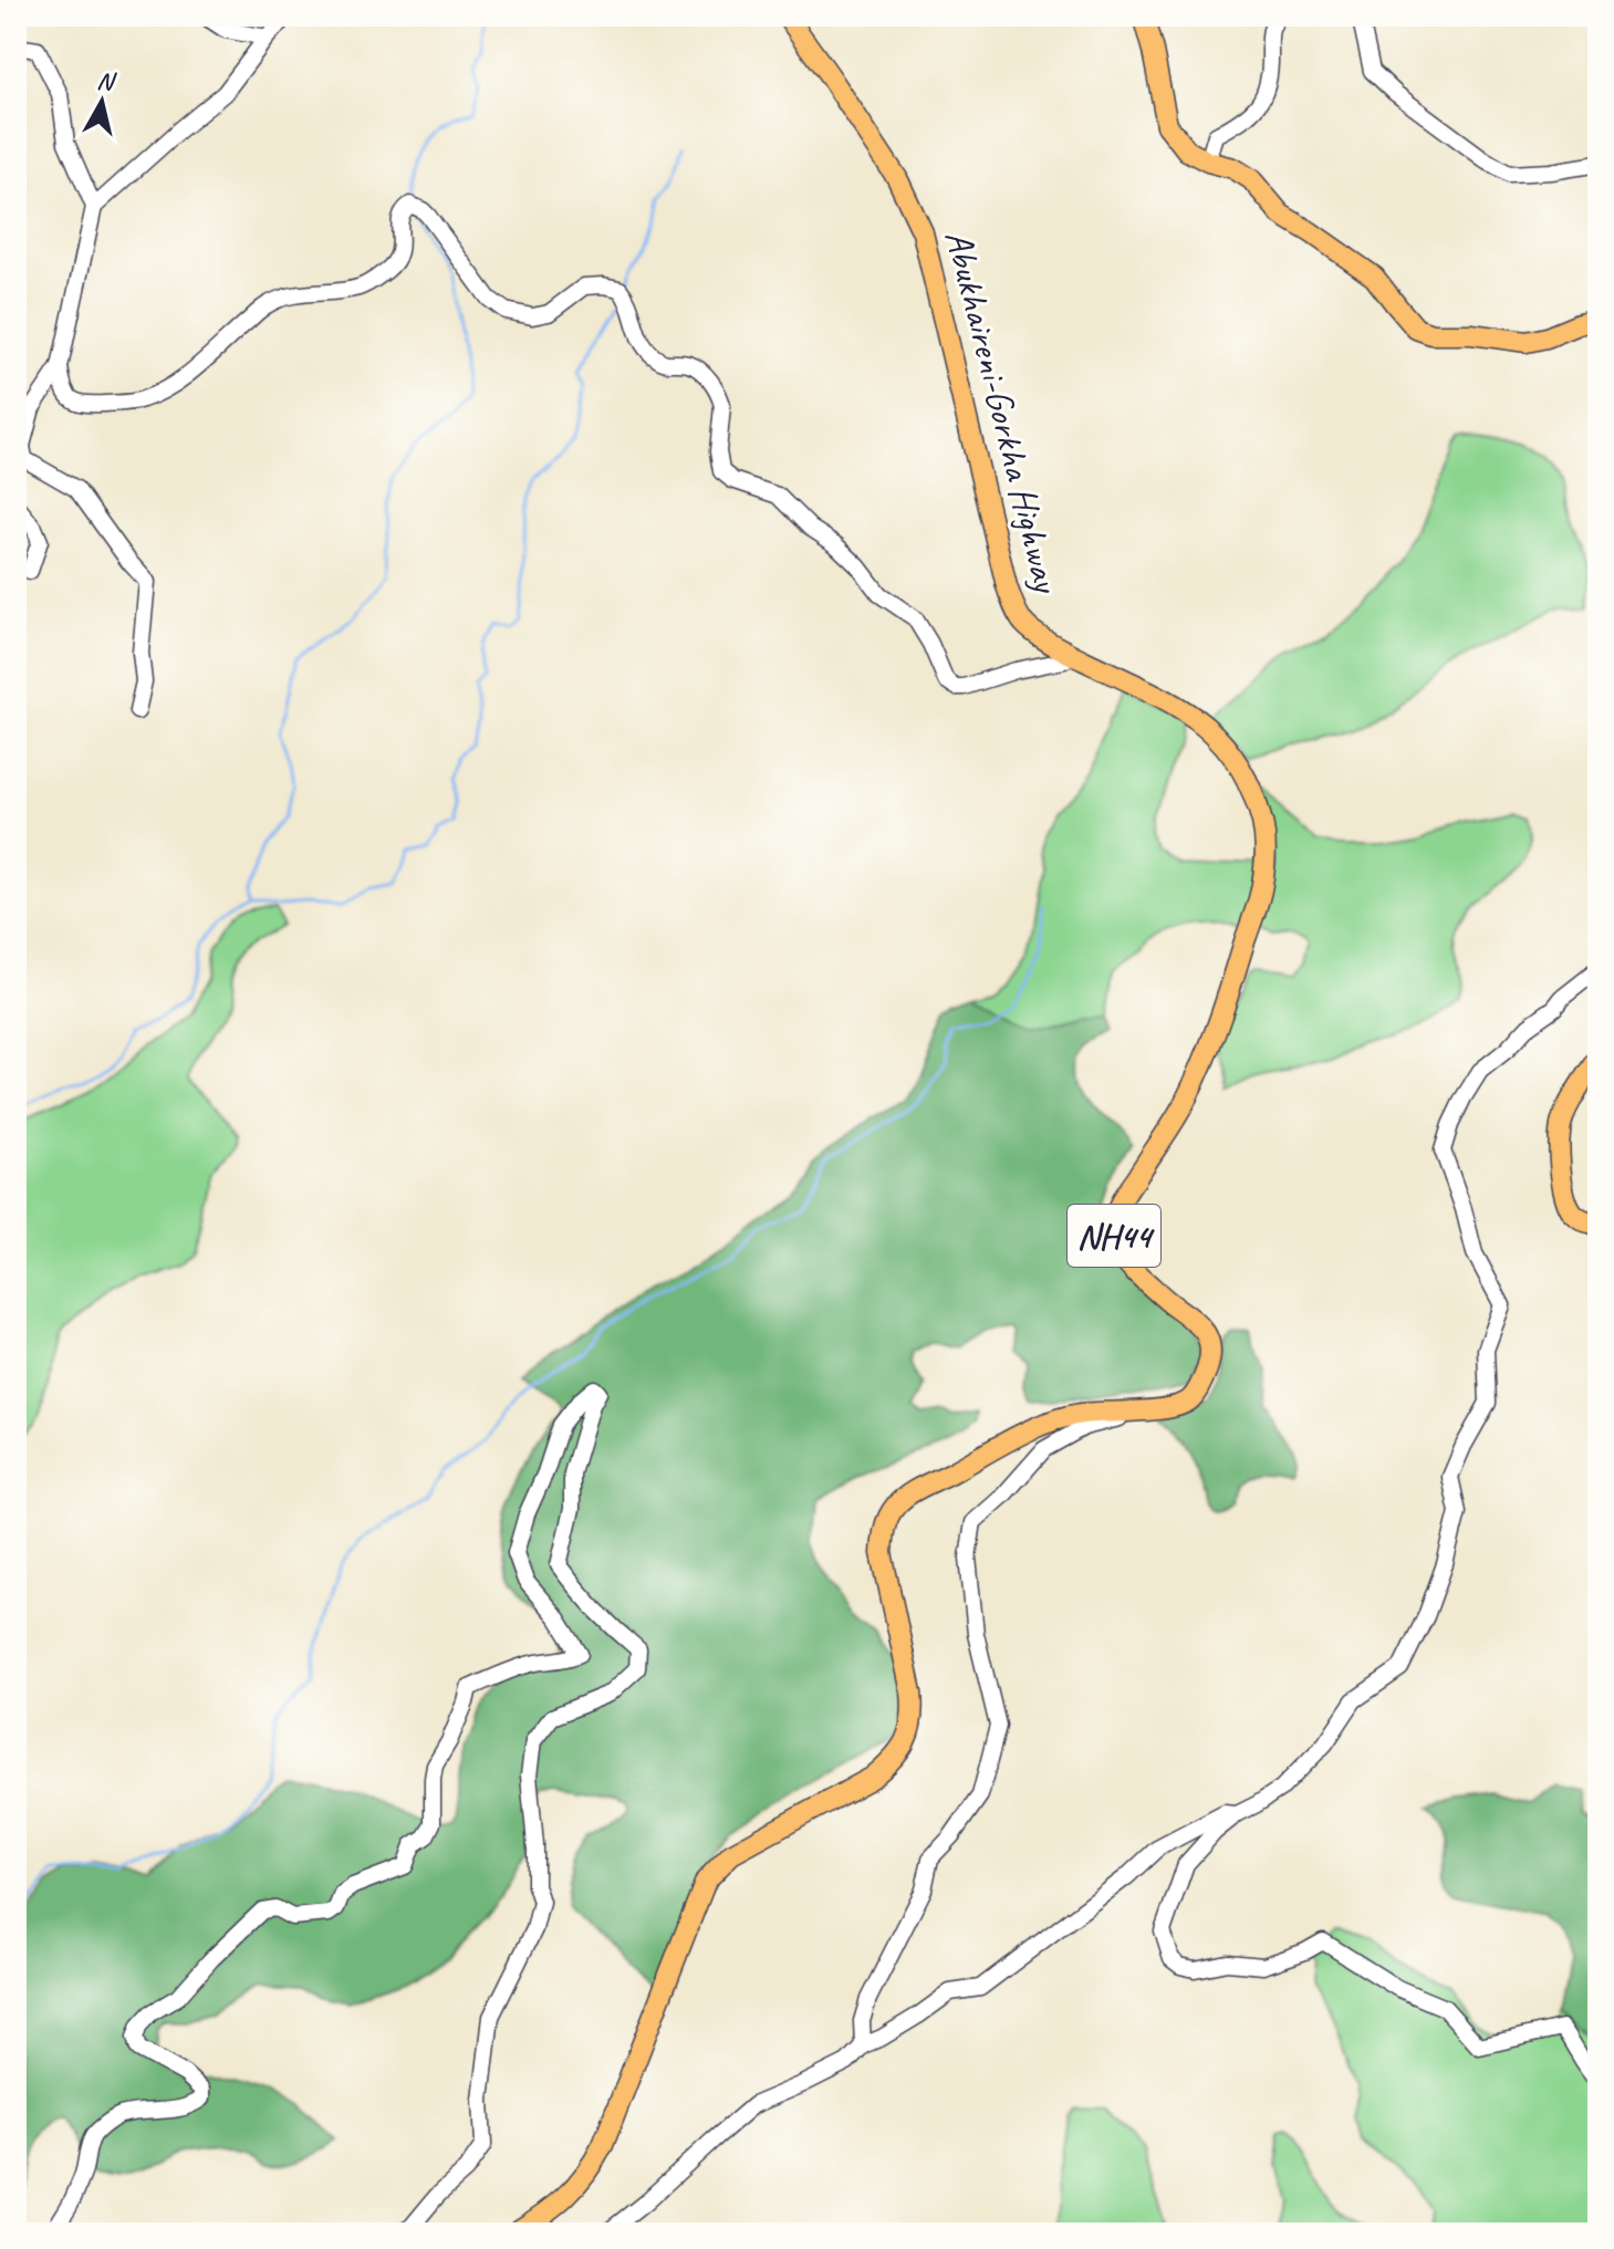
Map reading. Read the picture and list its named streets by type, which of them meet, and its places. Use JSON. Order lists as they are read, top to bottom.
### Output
{
  "streets": {
    "main road": ["Abukhaireni-Gorkha Highway", "NH44"]
  },
  "north": "top"
}
